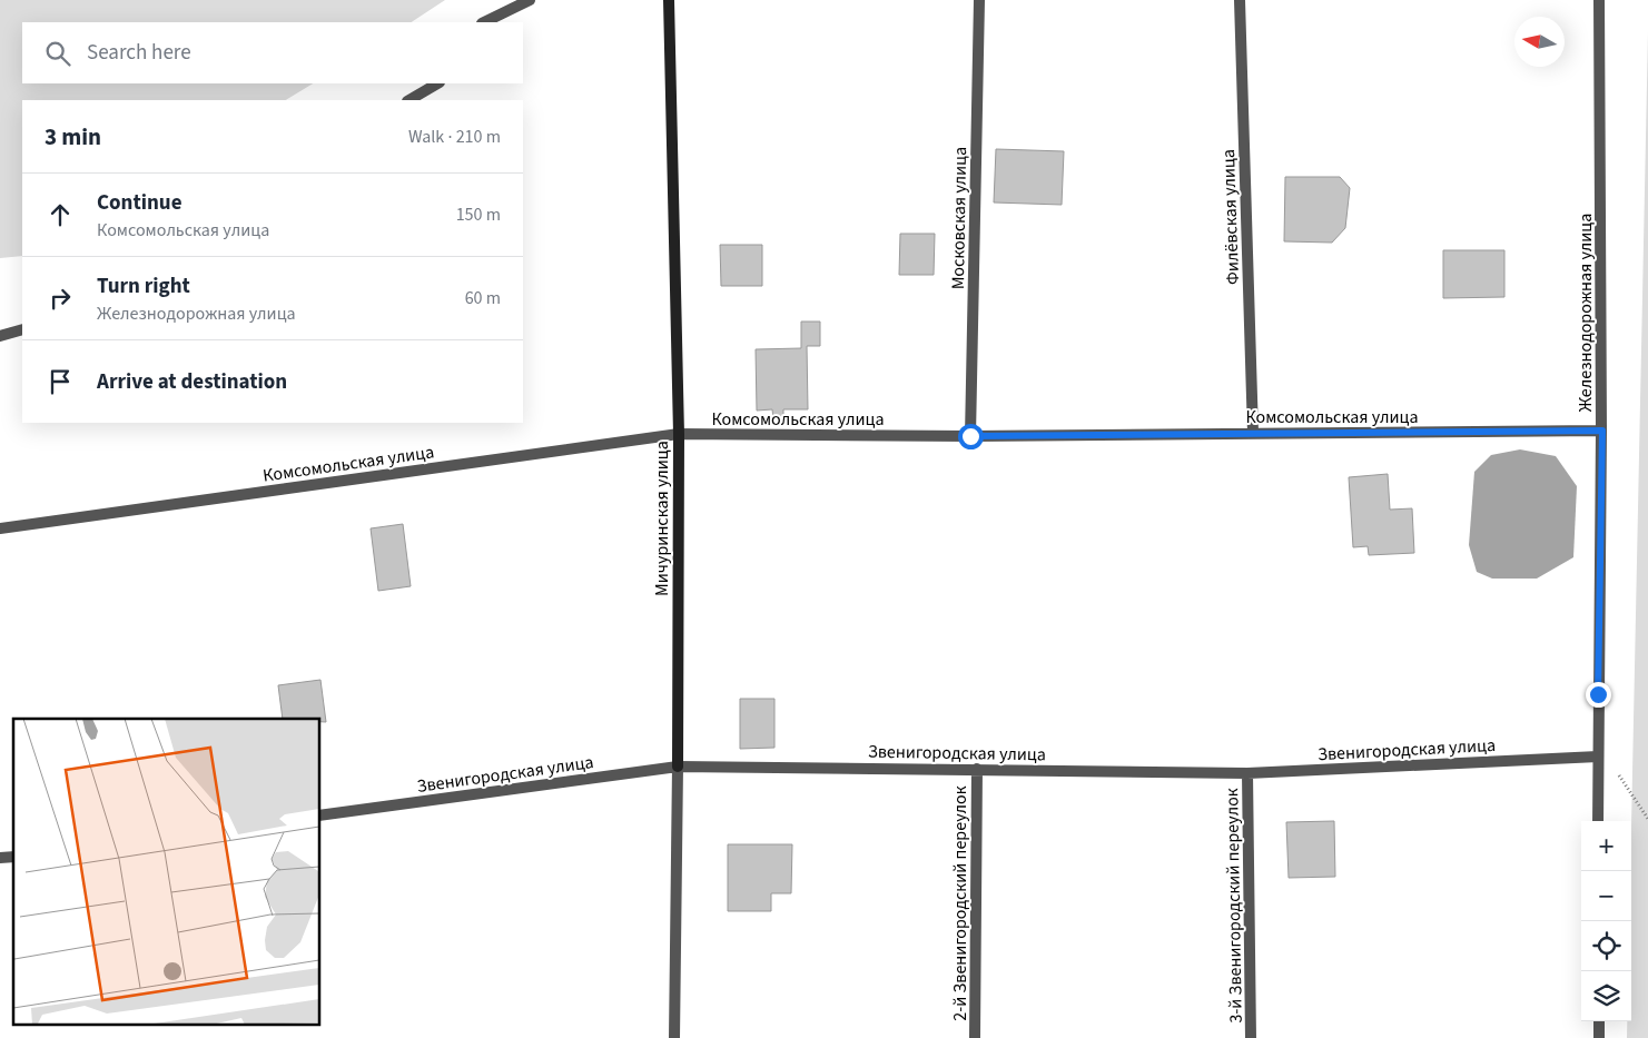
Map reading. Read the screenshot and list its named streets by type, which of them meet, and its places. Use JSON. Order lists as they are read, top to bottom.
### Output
{
  "streets": {
    "street": [
      "Филёвская улица",
      "Московская улица",
      "Железнодорожная улица",
      "Комсомольская улица",
      "Мичуринская улица",
      "Звенигородская улица",
      "2-й Звенигородский переулок",
      "3-й Звенигородский переулок"
    ]
  },
  "crossings": [
    ["Филёвская улица", "Комсомольская улица"],
    ["Московская улица", "Комсомольская улица"],
    ["Железнодорожная улица", "Комсомольская улица"],
    ["Железнодорожная улица", "Звенигородская улица"],
    ["Комсомольская улица", "Мичуринская улица"],
    ["Мичуринская улица", "Звенигородская улица"],
    ["Звенигородская улица", "2-й Звенигородский переулок"],
    ["Звенигородская улица", "3-й Звенигородский переулок"]
  ],
  "north": "left",
  "page": {
    "search": "Search here",
    "heading": ["3 min", "Walk · 210 m"],
    "list": [
      ["Continue", "Комсомольская улица", "150 m"],
      ["Turn right", "Железнодорожная улица", "60 m"],
      "Arrive at destination"
    ],
    "map_buttons": ["+", "−"]
  }
}
